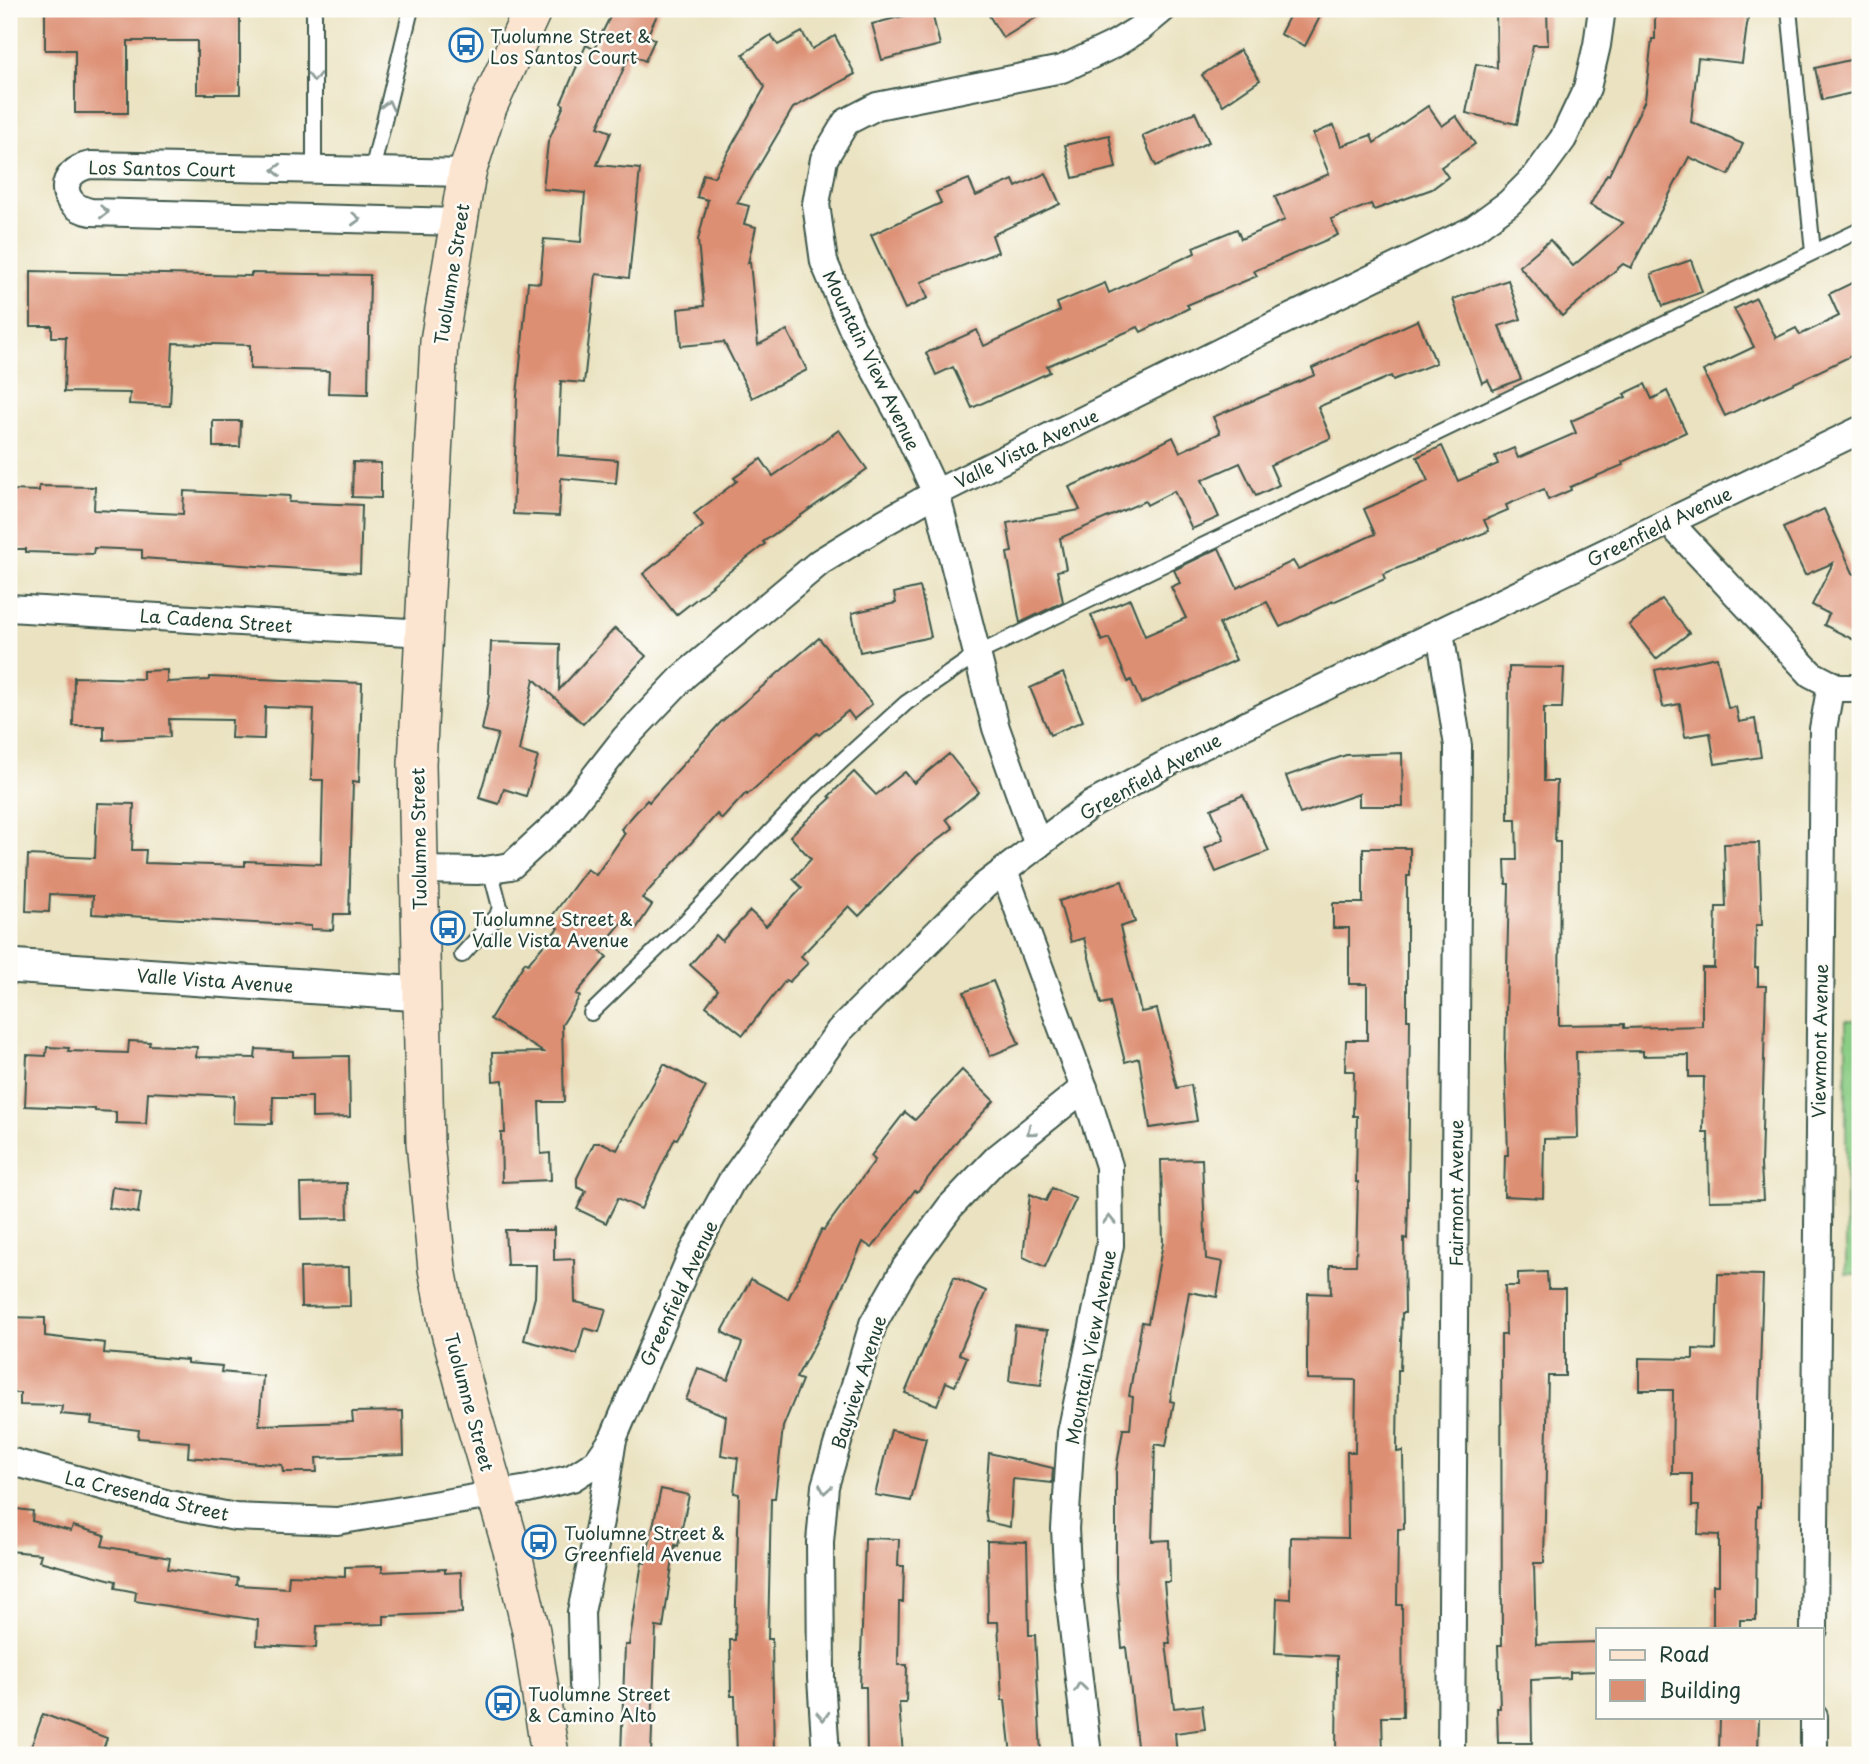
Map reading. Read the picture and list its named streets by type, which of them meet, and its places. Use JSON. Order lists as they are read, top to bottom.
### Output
{
  "streets": {
    "main road": ["Tuolumne Street"],
    "street": [
      "Los Santos Court",
      "Mountain View Avenue",
      "Valle Vista Avenue",
      "Greenfield Avenue",
      "La Cadena Street",
      "Viewmont Avenue",
      "Fairmont Avenue",
      "Bayview Avenue",
      "La Cresenda Street"
    ]
  },
  "crossings": [
    ["Los Santos Court", "Tuolumne Street"],
    ["Tuolumne Street", "Valle Vista Avenue"],
    ["Tuolumne Street", "Greenfield Avenue"],
    ["Tuolumne Street", "La Cadena Street"],
    ["Tuolumne Street", "La Cresenda Street"],
    ["Mountain View Avenue", "Valle Vista Avenue"],
    ["Mountain View Avenue", "Greenfield Avenue"],
    ["Mountain View Avenue", "Bayview Avenue"],
    ["Greenfield Avenue", "Fairmont Avenue"],
    ["Greenfield Avenue", "La Cresenda Street"]
  ],
  "one_way": ["Bayview Avenue"],
  "places": {
    "bus stop": [
      "Tuolumne Street & Los Santos Court",
      "Tuolumne Street & Valle Vista Avenue",
      "Tuolumne Street & Greenfield Avenue",
      "Tuolumne Street & Camino Alto"
    ]
  },
  "legend": ["Road", "Building"]
}
